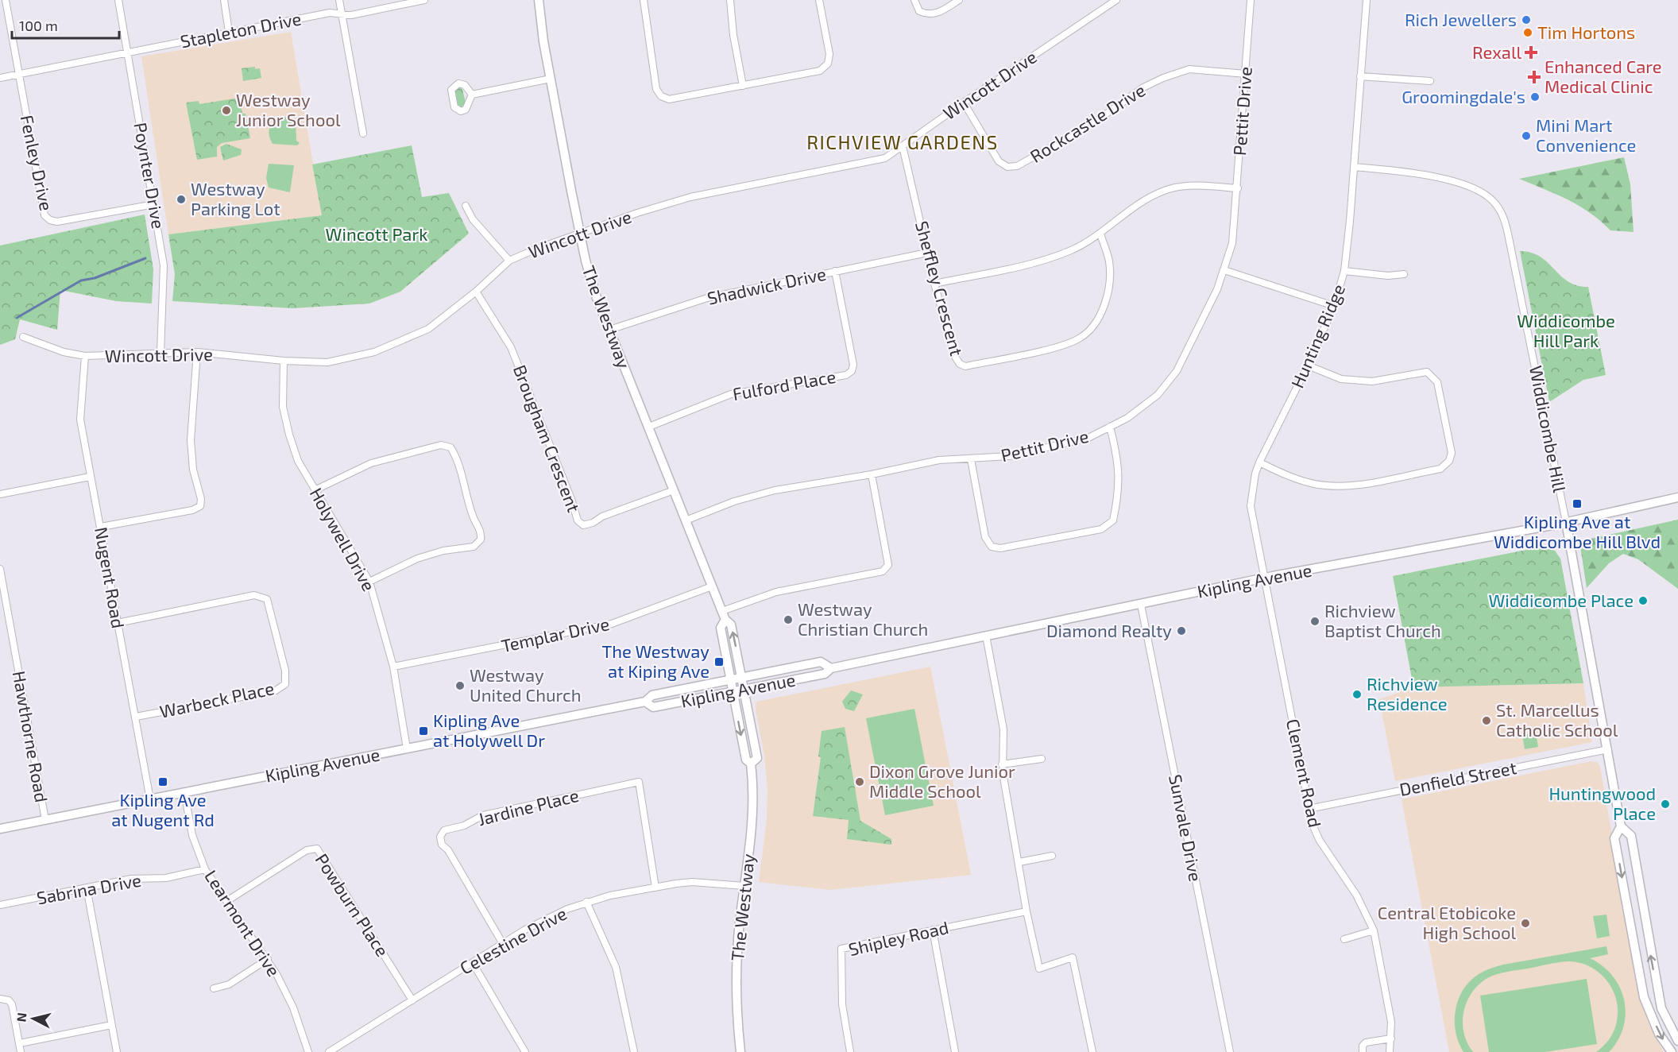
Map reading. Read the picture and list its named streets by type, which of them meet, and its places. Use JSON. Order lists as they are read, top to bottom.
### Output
{
  "streets": {
    "main road": ["The Westway", "Kipling Avenue"],
    "street": [
      "Stapleton Drive",
      "Wincott Drive",
      "Pettit Drive",
      "Rockcastle Drive",
      "Fenley Drive",
      "Poynter Drive",
      "Shadwick Drive",
      "Sheffley Crescent",
      "Hunting Ridge",
      "Fulford Place",
      "Widdicombe Hill",
      "Brougham Crescent",
      "Holywell Drive",
      "Nugent Road",
      "Templar Drive",
      "Warbeck Place",
      "Hawthorne Road",
      "Clement Road",
      "Denfield Street",
      "Jardine Place",
      "Sunvale Drive",
      "Sabrina Drive",
      "Powburn Place",
      "Learmont Drive",
      "Shipley Road",
      "Celestine Drive"
    ]
  },
  "crossings": [
    ["Stapleton Drive", "Fenley Drive"],
    ["Stapleton Drive", "Poynter Drive"],
    ["Wincott Drive", "Rockcastle Drive"],
    ["Wincott Drive", "Poynter Drive"],
    ["Wincott Drive", "Sheffley Crescent"],
    ["Wincott Drive", "The Westway"],
    ["Wincott Drive", "Brougham Crescent"],
    ["Wincott Drive", "Holywell Drive"],
    ["Wincott Drive", "Nugent Road"],
    ["Pettit Drive", "Rockcastle Drive"],
    ["Pettit Drive", "The Westway"],
    ["Fenley Drive", "Poynter Drive"],
    ["Shadwick Drive", "Sheffley Crescent"],
    ["Shadwick Drive", "The Westway"],
    ["Shadwick Drive", "Fulford Place"],
    ["The Westway", "Fulford Place"],
    ["The Westway", "Brougham Crescent"],
    ["The Westway", "Kipling Avenue"],
    ["The Westway", "Templar Drive"],
    ["The Westway", "Celestine Drive"],
    ["Hunting Ridge", "Widdicombe Hill"],
    ["Hunting Ridge", "Kipling Avenue"],
    ["Hunting Ridge", "Clement Road"],
    ["Widdicombe Hill", "Kipling Avenue"],
    ["Holywell Drive", "Kipling Avenue"],
    ["Holywell Drive", "Templar Drive"],
    ["Nugent Road", "Kipling Avenue"],
    ["Nugent Road", "Warbeck Place"],
    ["Kipling Avenue", "Hawthorne Road"],
    ["Kipling Avenue", "Clement Road"],
    ["Kipling Avenue", "Sunvale Drive"],
    ["Kipling Avenue", "Learmont Drive"],
    ["Clement Road", "Denfield Street"],
    ["Jardine Place", "Celestine Drive"],
    ["Sabrina Drive", "Learmont Drive"],
    ["Powburn Place", "Learmont Drive"],
    ["Powburn Place", "Celestine Drive"]
  ],
  "districts": ["RICHVIEW GARDENS"],
  "parks": ["Wincott Park", "Widdicombe Hill Park"],
  "places": {
    "other": [
      "Rich Jewellers",
      "Tim Hortons",
      "Groomingdale's",
      "Westway Junior School",
      "Mini Mart Convenience",
      "Westway Parking Lot",
      "Widdicombe Place",
      "Westway Christian Church",
      "Richview Baptist Church",
      "Diamond Realty",
      "Westway United Church",
      "Richview Residence",
      "St. Marcellus Catholic School",
      "Dixon Grove Junior Middle School",
      "Huntingwood Place",
      "Central Etobicoke High School"
    ],
    "health": ["Rexall", "Enhanced Care Medical Clinic"],
    "transit": [
      "Kipling Ave at Widdicombe Hill Blvd",
      "The Westway at Kiping Ave",
      "Kipling Ave at Holywell Dr",
      "Kipling Ave at Nugent Rd"
    ]
  },
  "scale_bar": "100 m",
  "north": "left"
}
